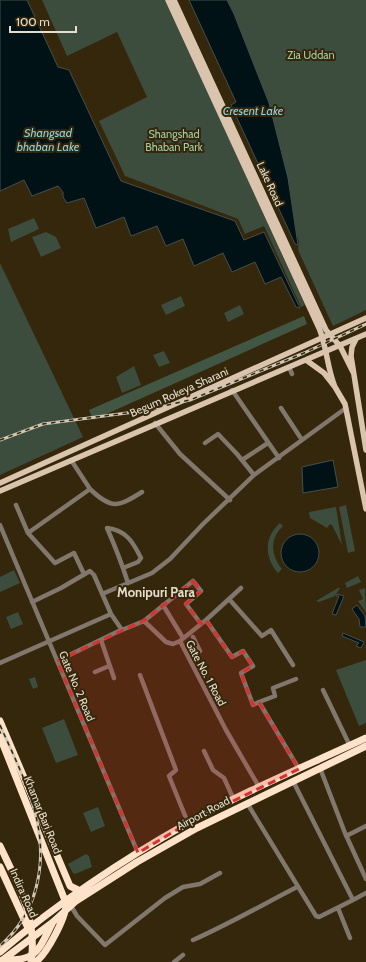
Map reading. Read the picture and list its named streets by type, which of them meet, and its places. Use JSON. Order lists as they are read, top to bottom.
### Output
{
  "streets": {
    "highway": ["Airport Road", "Khamar Bari Road", "Indira Road"],
    "main road": ["Lake Road", "Begum Rokeya Sharani"],
    "street": ["Gate No. 1 Road", "Gate No. 2 Road"]
  },
  "crossings": [
    ["Lake Road", "Begum Rokeya Sharani"],
    ["Gate No. 1 Road", "Airport Road"],
    ["Gate No. 2 Road", "Airport Road"],
    ["Airport Road", "Khamar Bari Road"],
    ["Airport Road", "Indira Road"]
  ],
  "districts": ["Monipuri Para"],
  "water": ["Cresent Lake", "Shangsad bhaban Lake"],
  "parks": ["Zia Uddan", "Shangshad Bhaban Park"],
  "scale_bar": "100 m"
}
